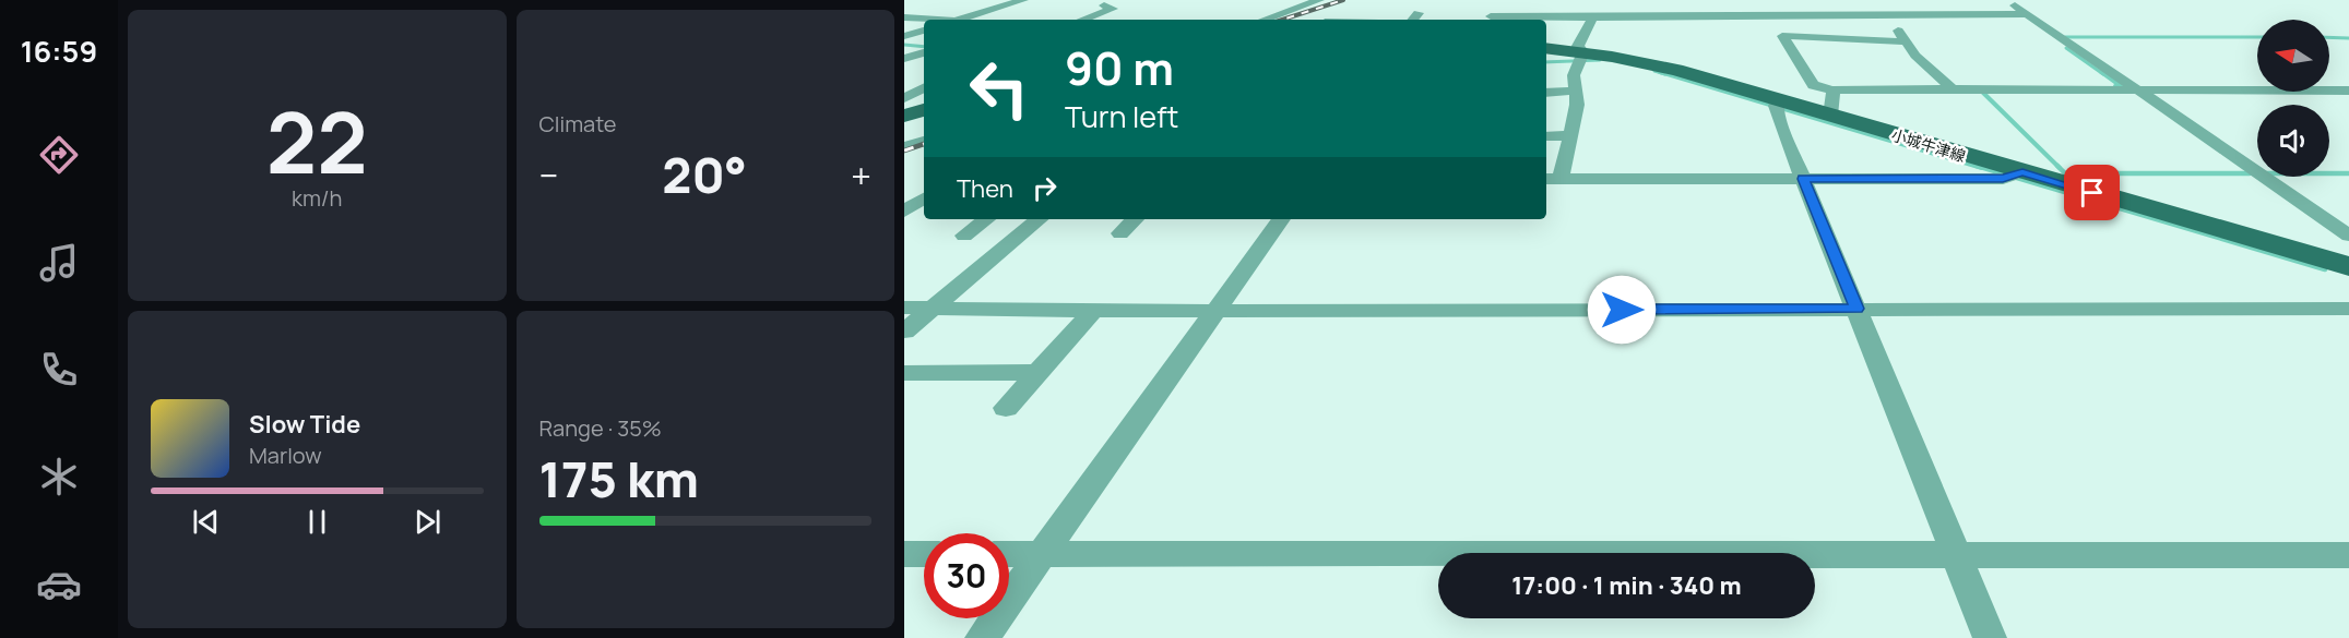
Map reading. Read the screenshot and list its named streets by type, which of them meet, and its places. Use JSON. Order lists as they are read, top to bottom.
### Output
{
  "streets": {
    "main road": ["小城牛津線"]
  },
  "north": "left",
  "page": {
    "tabs": "16:59",
    "tile": [
      ["22", "km/h"],
      "Climate",
      ["Range · 35%", "175 km"]
    ],
    "turn": ["90 m", "Turn left"],
    "heat": ["−", "20°", "+"],
    "then": "Then",
    "song": ["Slow Tide", "Marlow"],
    "limit": "30",
    "trip": "17:00 · 1 min · 340 m"
  }
}
